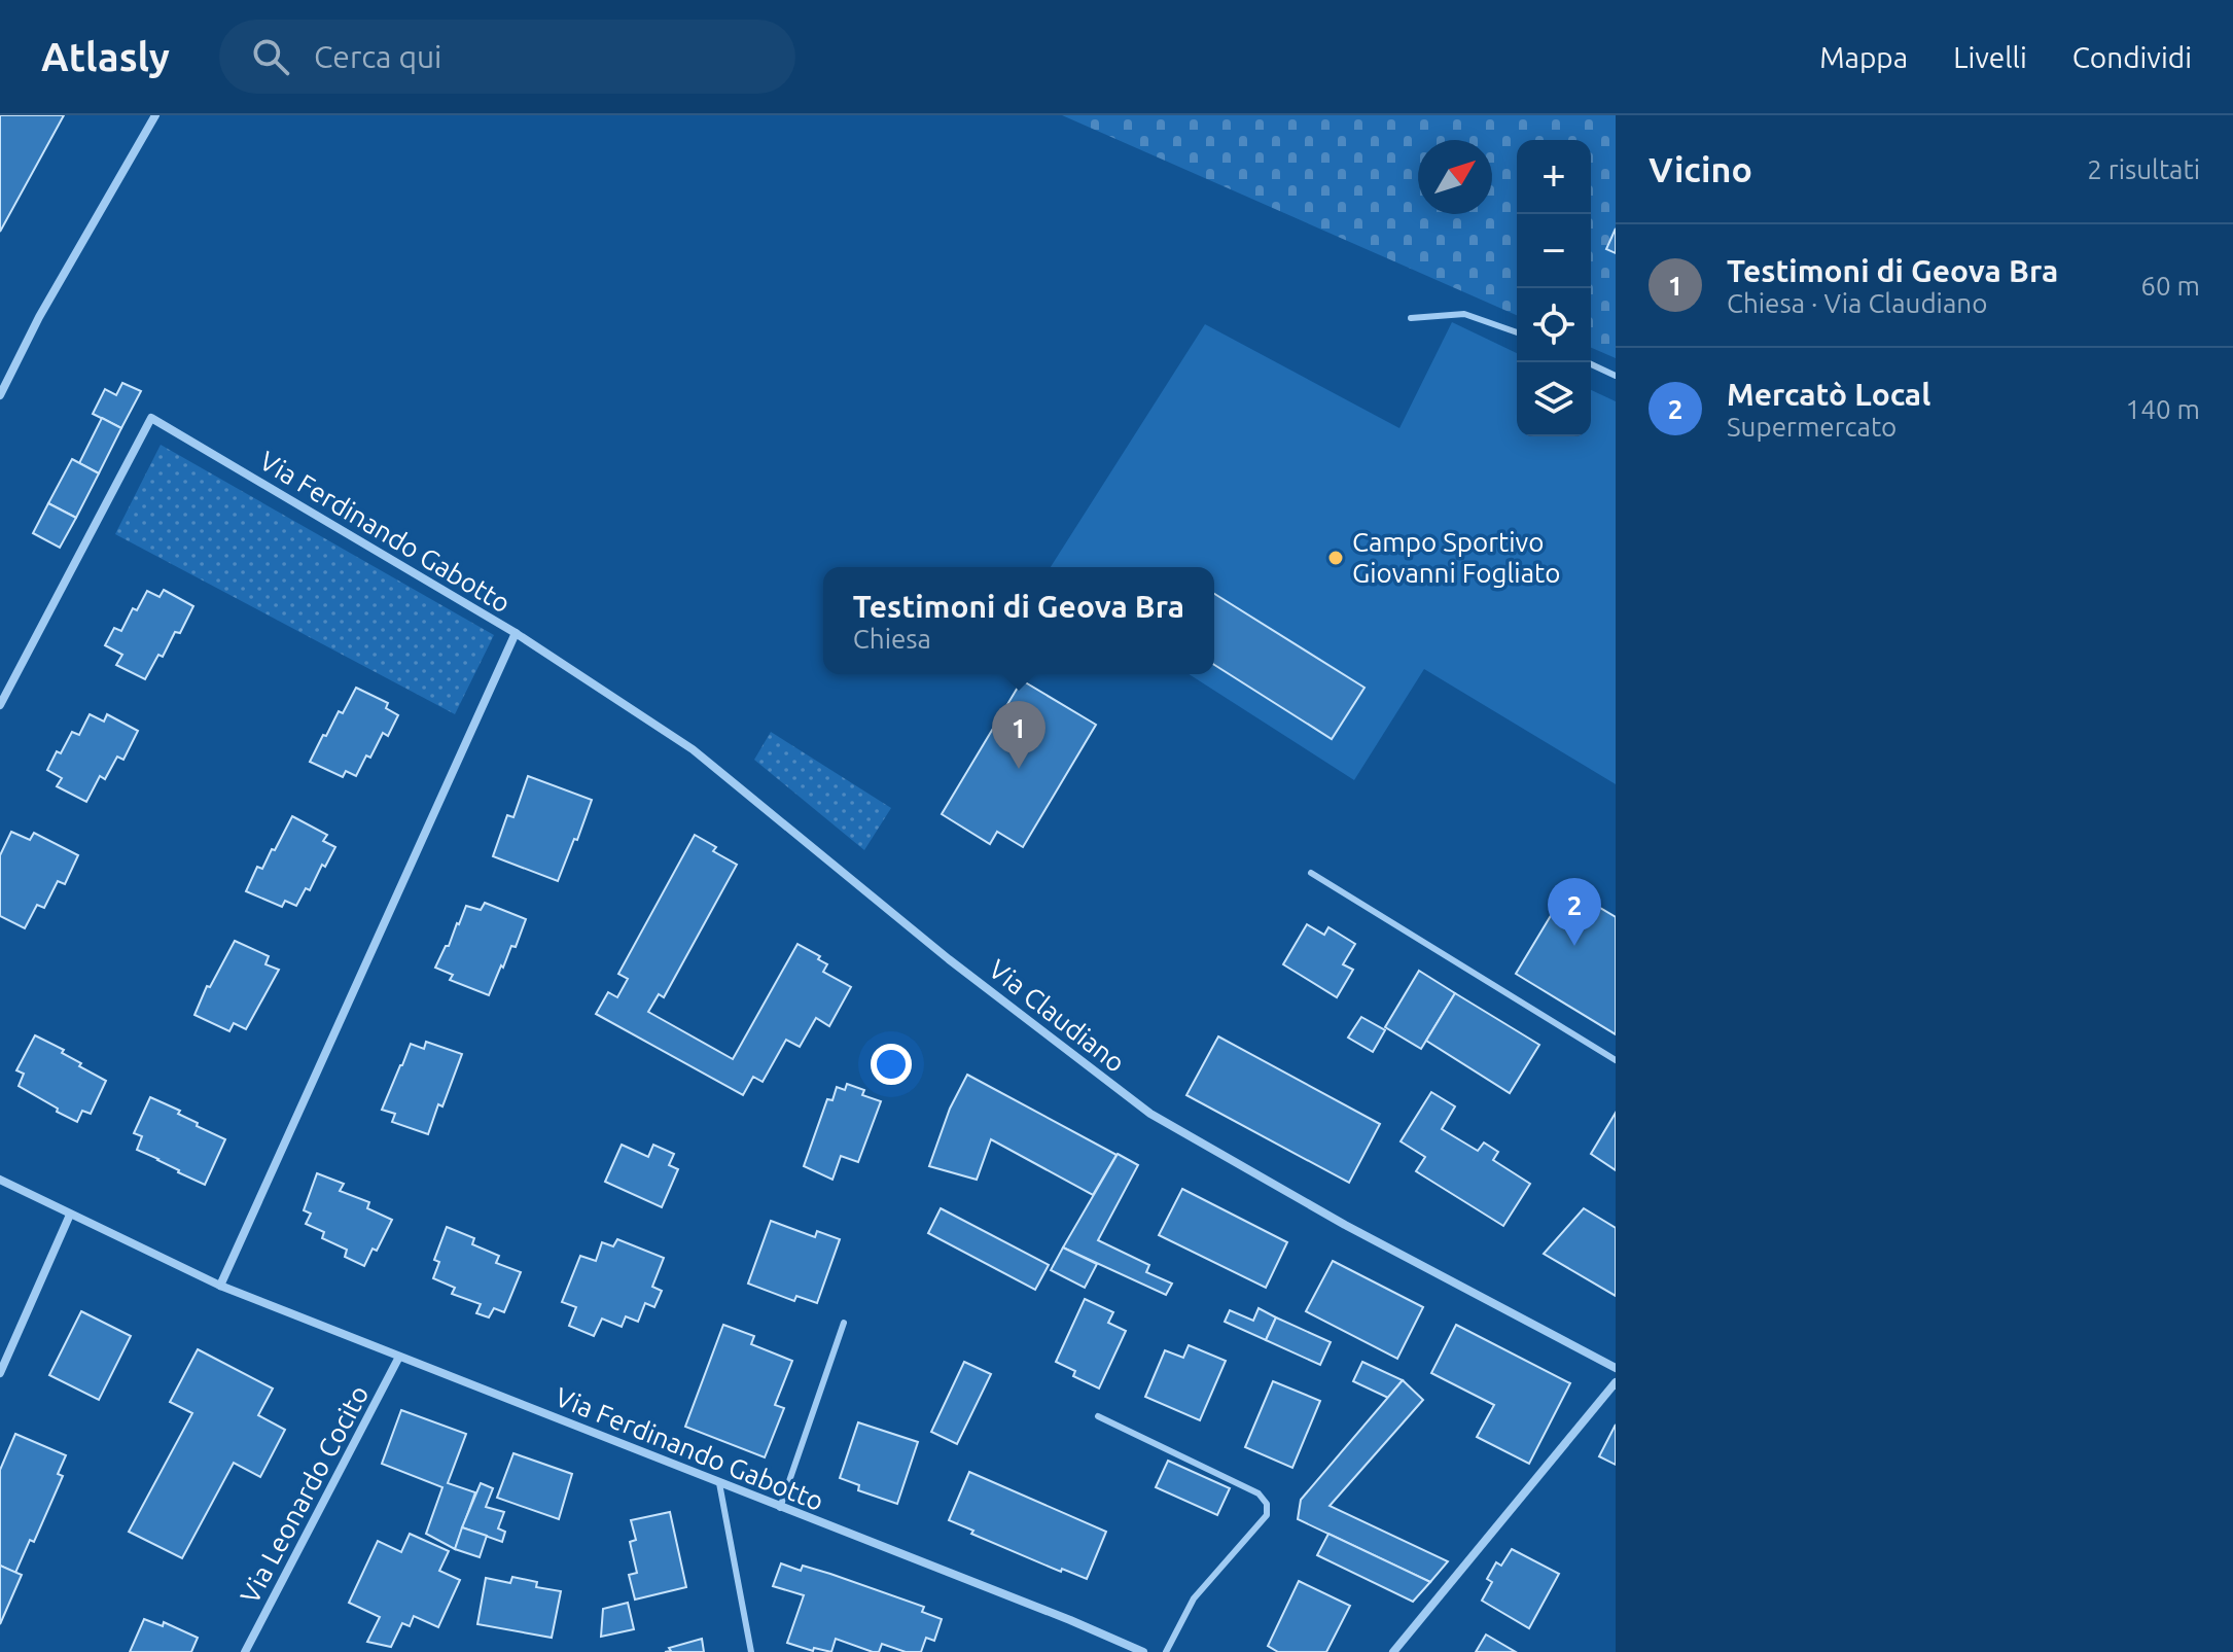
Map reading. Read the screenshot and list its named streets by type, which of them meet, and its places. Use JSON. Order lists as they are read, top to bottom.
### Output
{
  "streets": {
    "street": ["Via Ferdinando Gabotto", "Via Claudiano", "Via Leonardo Cocito"]
  },
  "crossings": [
    ["Via Ferdinando Gabotto", "Via Claudiano"],
    ["Via Ferdinando Gabotto", "Via Leonardo Cocito"]
  ],
  "places": ["Campo Sportivo Giovanni Fogliato"],
  "north": "top right",
  "page": {
    "header": "Atlasly",
    "search": "Cerca qui",
    "nav": ["Mappa", "Livelli", "Condividi"],
    "heading": ["Vicino", "2 risultati"],
    "map_buttons": ["+", "−"],
    "list": [
      {
        "mark": "1",
        "name": "Testimoni di Geova Bra",
        "note": "Chiesa · Via Claudiano",
        "value": "60 m"
      },
      {
        "mark": "2",
        "name": "Mercatò Local",
        "note": "Supermercato",
        "value": "140 m"
      }
    ],
    "popup": ["Testimoni di Geova Bra", "Chiesa"],
    "pins": ["1", "2"]
  }
}
